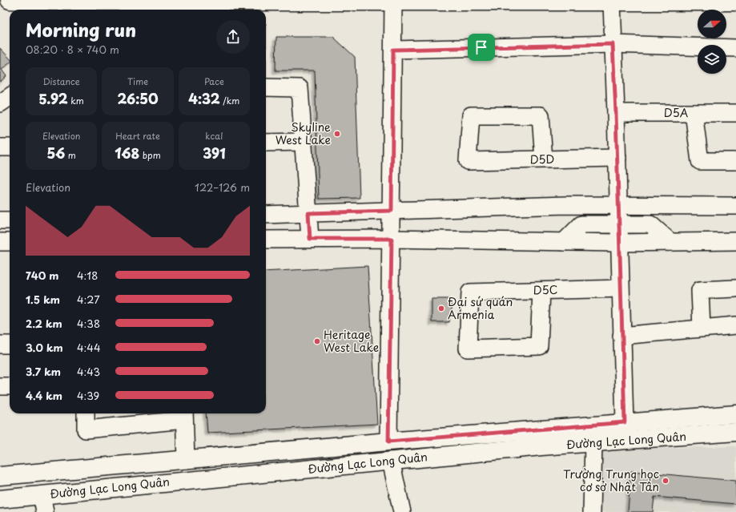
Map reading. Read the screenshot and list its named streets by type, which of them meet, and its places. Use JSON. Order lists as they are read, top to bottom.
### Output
{
  "streets": {
    "main road": ["Đường Lạc Long Quân"],
    "street": ["D5A", "D5D", "D5C"]
  },
  "places": [
    "Skyline West Lake",
    "Đại sứ quán Armenia",
    "Heritage West Lake",
    "Trường Trung học cơ sở Nhật Tân"
  ],
  "north": "right",
  "page": {
    "heading": ["Morning run", "08:20 · 8 × 740 m"],
    "stats": [
      ["Distance", "5.92 km"],
      ["Time", "26:50"],
      ["Pace", "4:32 /km"],
      ["Elevation", "56 m"],
      ["Heart rate", "168 bpm"],
      ["kcal", "391"]
    ],
    "chart": ["Elevation", "122–126 m"],
    "list": [
      {
        "name": "740 m",
        "note": "4:18"
      },
      {
        "name": "1.5 km",
        "note": "4:27"
      },
      {
        "name": "2.2 km",
        "note": "4:38"
      },
      {
        "name": "3.0 km",
        "note": "4:44"
      },
      {
        "name": "3.7 km",
        "note": "4:43"
      },
      {
        "name": "4.4 km",
        "note": "4:39"
      }
    ]
  }
}
